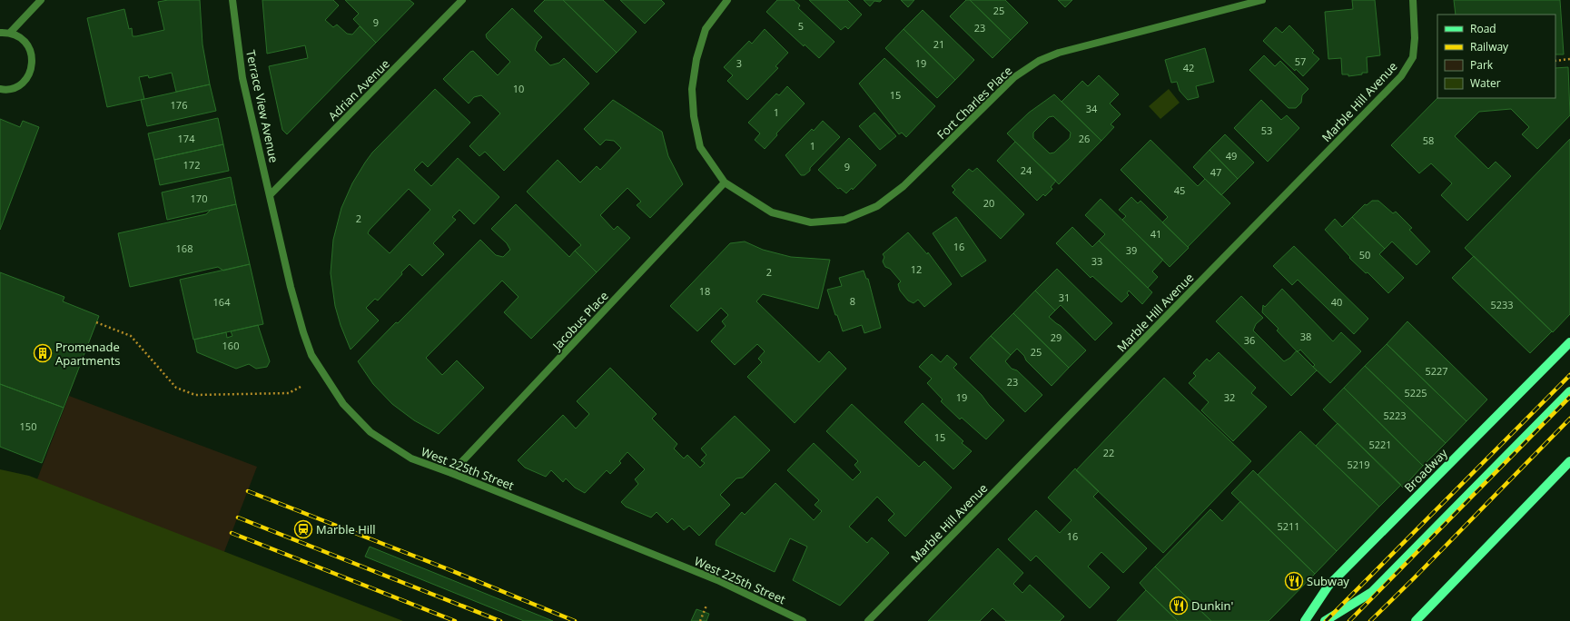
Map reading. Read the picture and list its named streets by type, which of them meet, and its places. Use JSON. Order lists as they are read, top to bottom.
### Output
{
  "streets": {
    "main road": ["Broadway"],
    "street": [
      "Adrian Avenue",
      "Marble Hill Avenue",
      "Fort Charles Place",
      "Terrace View Avenue",
      "Jacobus Place",
      "West 225th Street"
    ]
  },
  "crossings": [
    ["Adrian Avenue", "Terrace View Avenue"],
    ["Adrian Avenue", "West 225th Street"],
    ["Fort Charles Place", "Jacobus Place"],
    ["Terrace View Avenue", "West 225th Street"],
    ["Jacobus Place", "West 225th Street"]
  ],
  "places": {
    "building": ["Promenade Apartments"],
    "station": ["Marble Hill"],
    "restaurant": ["Subway", "Dunkin'"]
  },
  "house_numbers": [
    "25",
    "9",
    "5",
    "23",
    "21",
    "57",
    "3",
    "19",
    "42",
    "10",
    "15",
    "176",
    "34",
    "1",
    "53",
    "174",
    "26",
    "58",
    "1",
    "49",
    "172",
    "9",
    "24",
    "47",
    "45",
    "170",
    "20",
    "2",
    "41",
    "16",
    "168",
    "39",
    "50",
    "33",
    "12",
    "2",
    "18",
    "31",
    "8",
    "164",
    "40",
    "5233",
    "38",
    "29",
    "36",
    "160",
    "25",
    "5227",
    "23",
    "5225",
    "19",
    "32",
    "5223",
    "150",
    "15",
    "5221",
    "22",
    "5219",
    "5211",
    "16"
  ],
  "legend": [
    "Road",
    "Railway",
    "Park",
    "Water"
  ]
}
